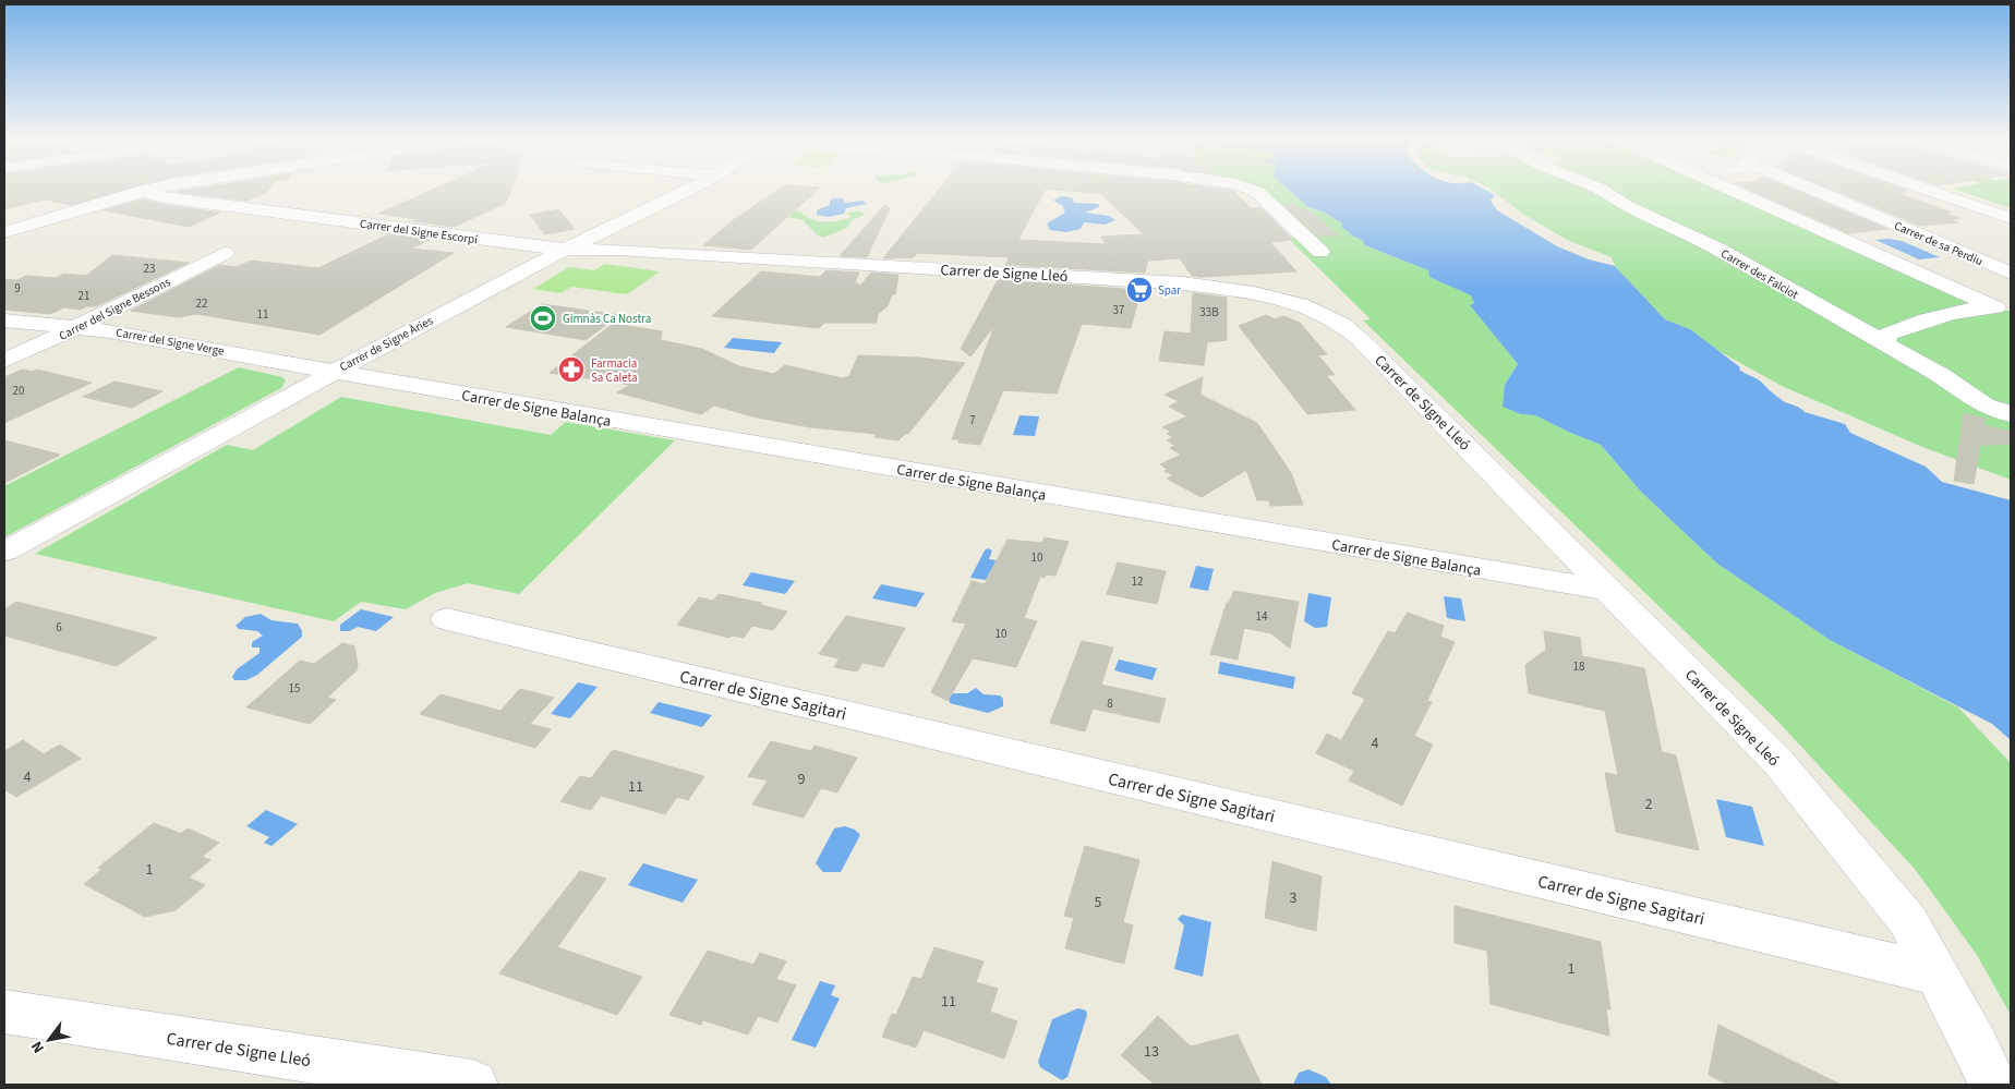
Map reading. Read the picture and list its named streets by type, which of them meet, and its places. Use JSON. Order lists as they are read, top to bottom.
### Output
{
  "streets": {
    "street": [
      "Carrer del Signe Escorpí",
      "Carrer de sa Perdiu",
      "Carrer de Signe Lleó",
      "Carrer des Falciot",
      "Carrer del Signe Bessons",
      "Carrer del Signe Verge",
      "Carrer de Signe Àries",
      "Carrer de Signe Balança",
      "Carrer de Signe Sagitari"
    ]
  },
  "crossings": [
    ["Carrer del Signe Escorpí", "Carrer de Signe Lleó"],
    ["Carrer del Signe Escorpí", "Carrer de Signe Àries"],
    ["Carrer de Signe Lleó", "Carrer de Signe Àries"],
    ["Carrer de Signe Lleó", "Carrer de Signe Balança"],
    ["Carrer de Signe Lleó", "Carrer de Signe Sagitari"],
    ["Carrer del Signe Bessons", "Carrer del Signe Verge"],
    ["Carrer del Signe Verge", "Carrer de Signe Àries"],
    ["Carrer del Signe Verge", "Carrer de Signe Balança"],
    ["Carrer de Signe Àries", "Carrer de Signe Balança"]
  ],
  "places": {
    "supermarket": ["Spar"],
    "sports": ["Gimnàs Ca Nostra"],
    "pharmacy": ["Farmacia Sa Caleta"]
  },
  "house_numbers": [
    "23",
    "9",
    "21",
    "22",
    "37",
    "33B",
    "11",
    "20",
    "7",
    "10",
    "12",
    "14",
    "6",
    "10",
    "18",
    "15",
    "8",
    "4",
    "4",
    "9",
    "11",
    "2",
    "1",
    "3",
    "5",
    "1",
    "11",
    "13"
  ],
  "north": "bottom left"
}
